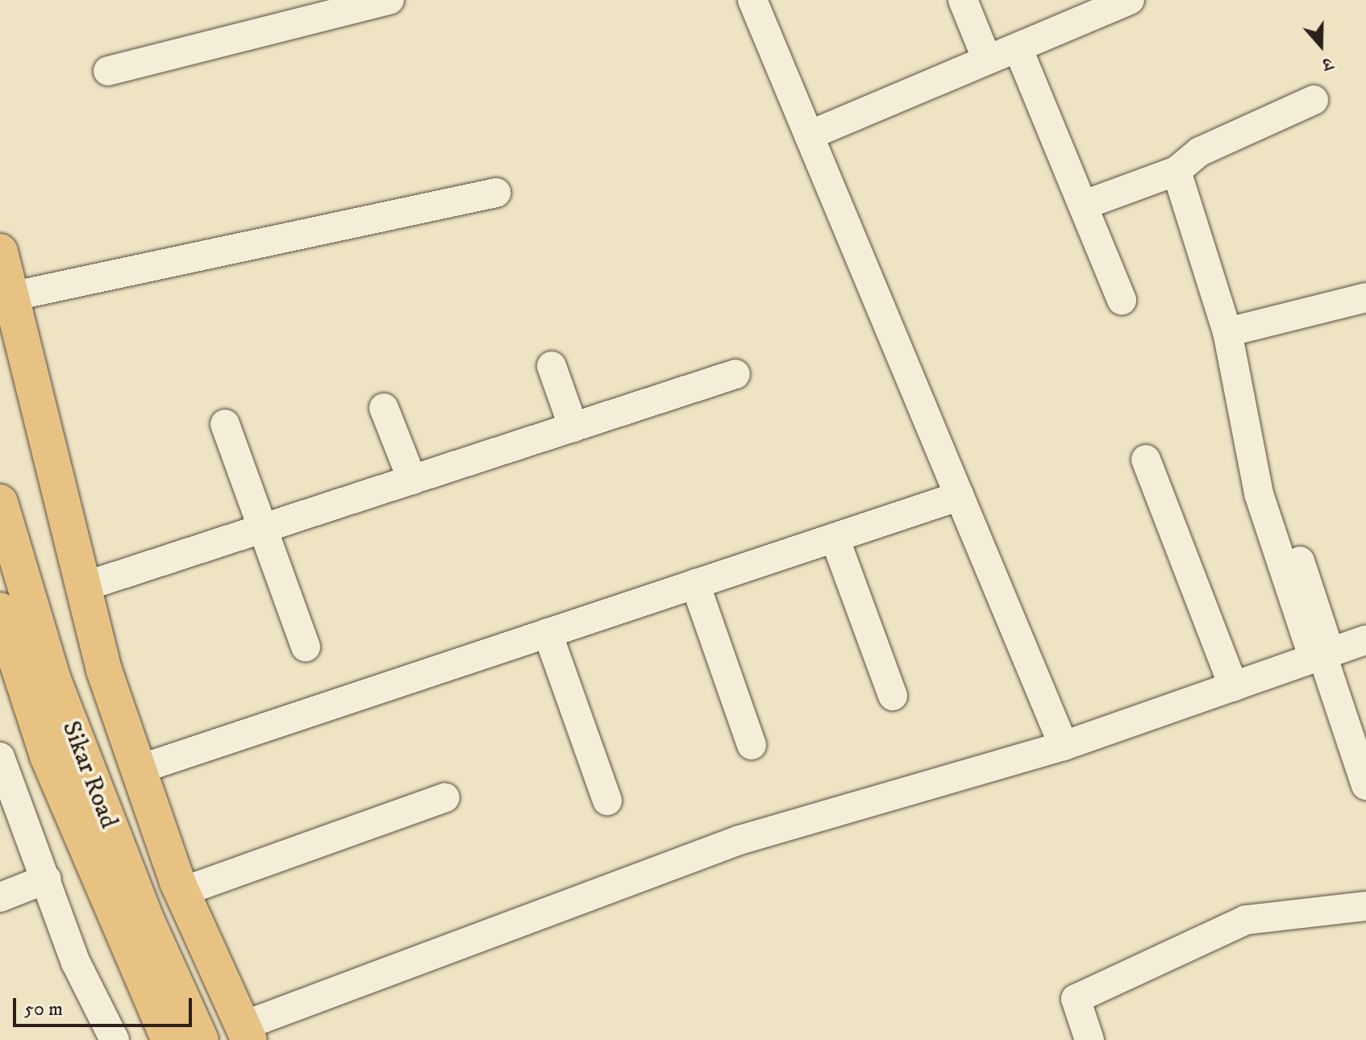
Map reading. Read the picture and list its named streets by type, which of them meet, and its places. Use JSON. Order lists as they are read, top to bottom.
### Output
{
  "streets": {
    "main road": ["Sikar Road"]
  },
  "scale_bar": "50 m",
  "north": "bottom"
}
